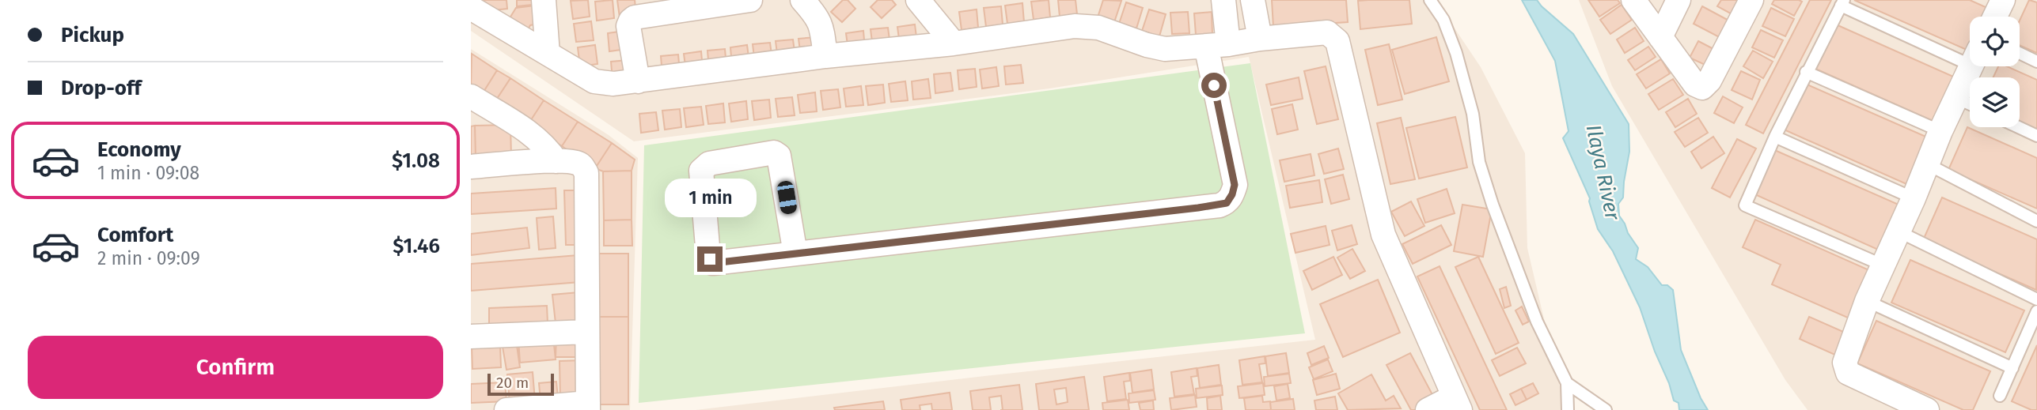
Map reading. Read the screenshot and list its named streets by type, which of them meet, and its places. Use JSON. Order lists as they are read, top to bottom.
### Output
{
  "water": ["Ilaya River"],
  "scale_bar": "20 m",
  "page": {
    "banner": ["Pickup", "Drop-off"],
    "list": [
      {
        "name": "Economy",
        "note": "1 min · 09:08",
        "value": "$1.08"
      },
      {
        "name": "Comfort",
        "note": "2 min · 09:09",
        "value": "$1.46"
      }
    ],
    "bubble": "1 min",
    "buttons": "Confirm",
    "scale": "20 m"
  }
}
